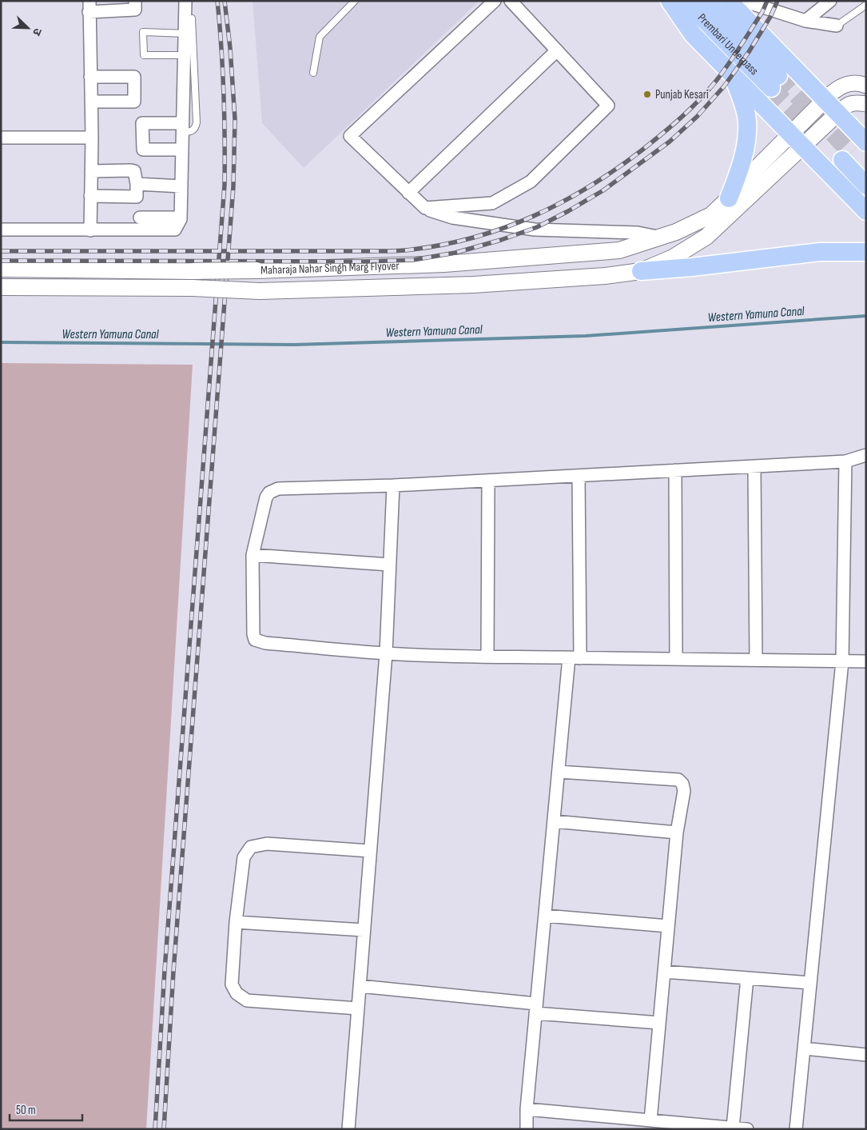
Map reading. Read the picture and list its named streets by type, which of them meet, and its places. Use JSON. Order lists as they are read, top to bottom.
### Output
{
  "streets": {
    "main road": ["Prembari Underpass", "Maharaja Nahar Singh Marg Flyover"]
  },
  "water": ["Western Yamuna Canal"],
  "places": ["Punjab Kesari"],
  "scale_bar": "50 m",
  "north": "bottom right"
}
